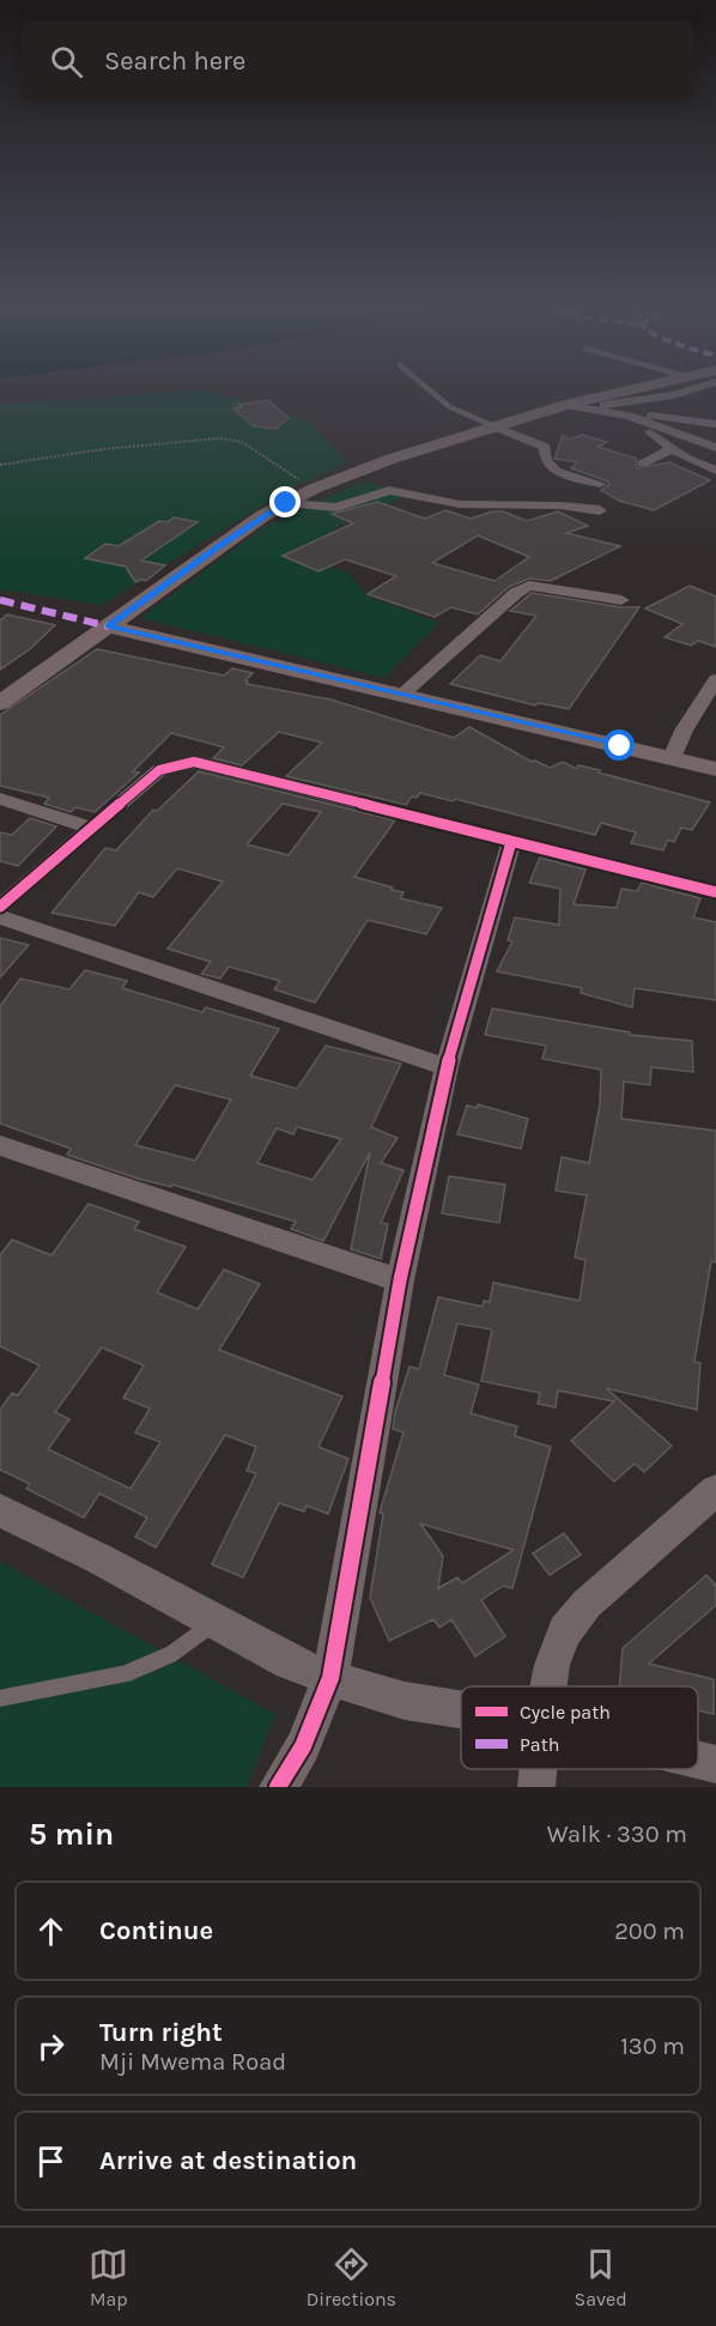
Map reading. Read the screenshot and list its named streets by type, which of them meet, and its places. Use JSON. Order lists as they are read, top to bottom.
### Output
{
  "legend": ["Cycle path", "Path"],
  "page": {
    "search": "Search here",
    "heading": ["5 min", "Walk · 330 m"],
    "list": [
      ["Continue", "200 m"],
      ["Turn right", "Mji Mwema Road", "130 m"],
      "Arrive at destination"
    ],
    "nav": ["Map", "Directions", "Saved"]
  }
}
